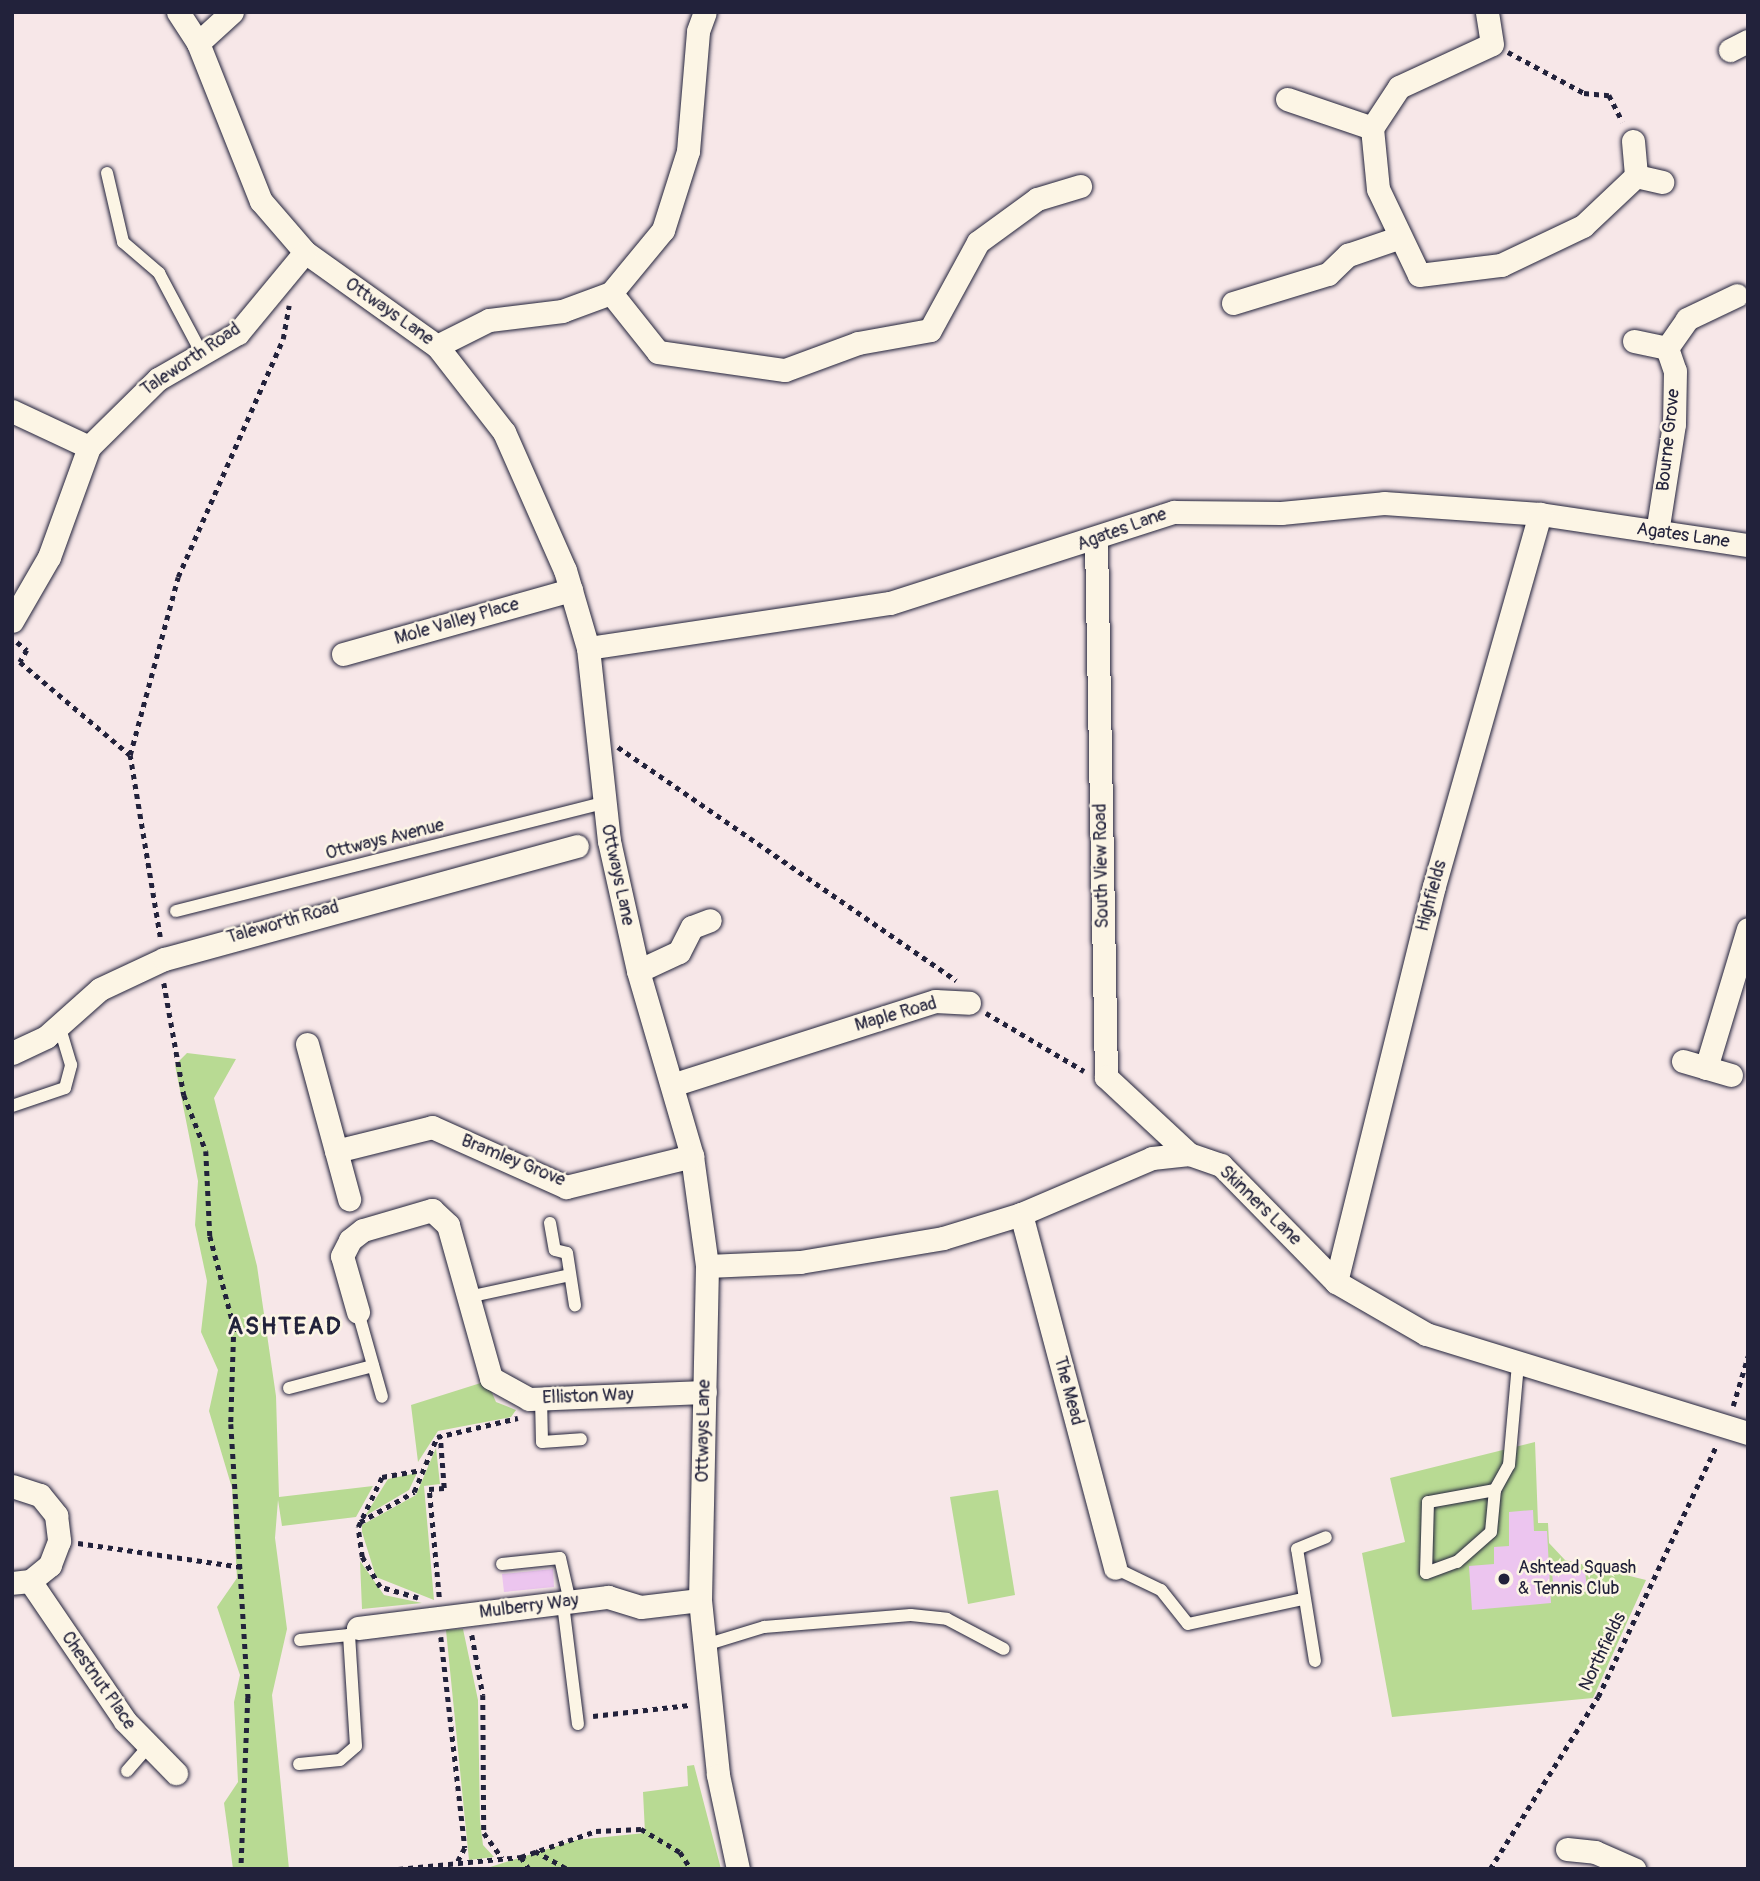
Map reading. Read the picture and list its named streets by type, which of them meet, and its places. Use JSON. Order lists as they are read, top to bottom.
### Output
{
  "streets": {
    "street": [
      "Ottways Lane",
      "Taleworth Road",
      "Bourne Grove",
      "Agates Lane",
      "Mole Valley Place",
      "South View Road",
      "Highfields",
      "Maple Road",
      "Bramley Grove",
      "Skinners Lane",
      "The Mead",
      "Elliston Way",
      "Mulberry Way",
      "Chestnut Place"
    ],
    "lane": ["Ottways Avenue"],
    "path": ["Northfields"]
  },
  "crossings": [
    ["Ottways Lane", "Taleworth Road"],
    ["Ottways Lane", "Agates Lane"],
    ["Ottways Lane", "Mole Valley Place"],
    ["Ottways Lane", "Ottways Avenue"],
    ["Ottways Lane", "Maple Road"],
    ["Ottways Lane", "Bramley Grove"],
    ["Ottways Lane", "Skinners Lane"],
    ["Ottways Lane", "Elliston Way"],
    ["Ottways Lane", "Mulberry Way"],
    ["Bourne Grove", "Agates Lane"],
    ["Agates Lane", "South View Road"],
    ["Agates Lane", "Highfields"],
    ["Highfields", "Skinners Lane"],
    ["Skinners Lane", "The Mead"],
    ["Skinners Lane", "Northfields"]
  ],
  "districts": ["ASHTEAD"],
  "places": ["Ashtead Squash & Tennis Club"]
}
